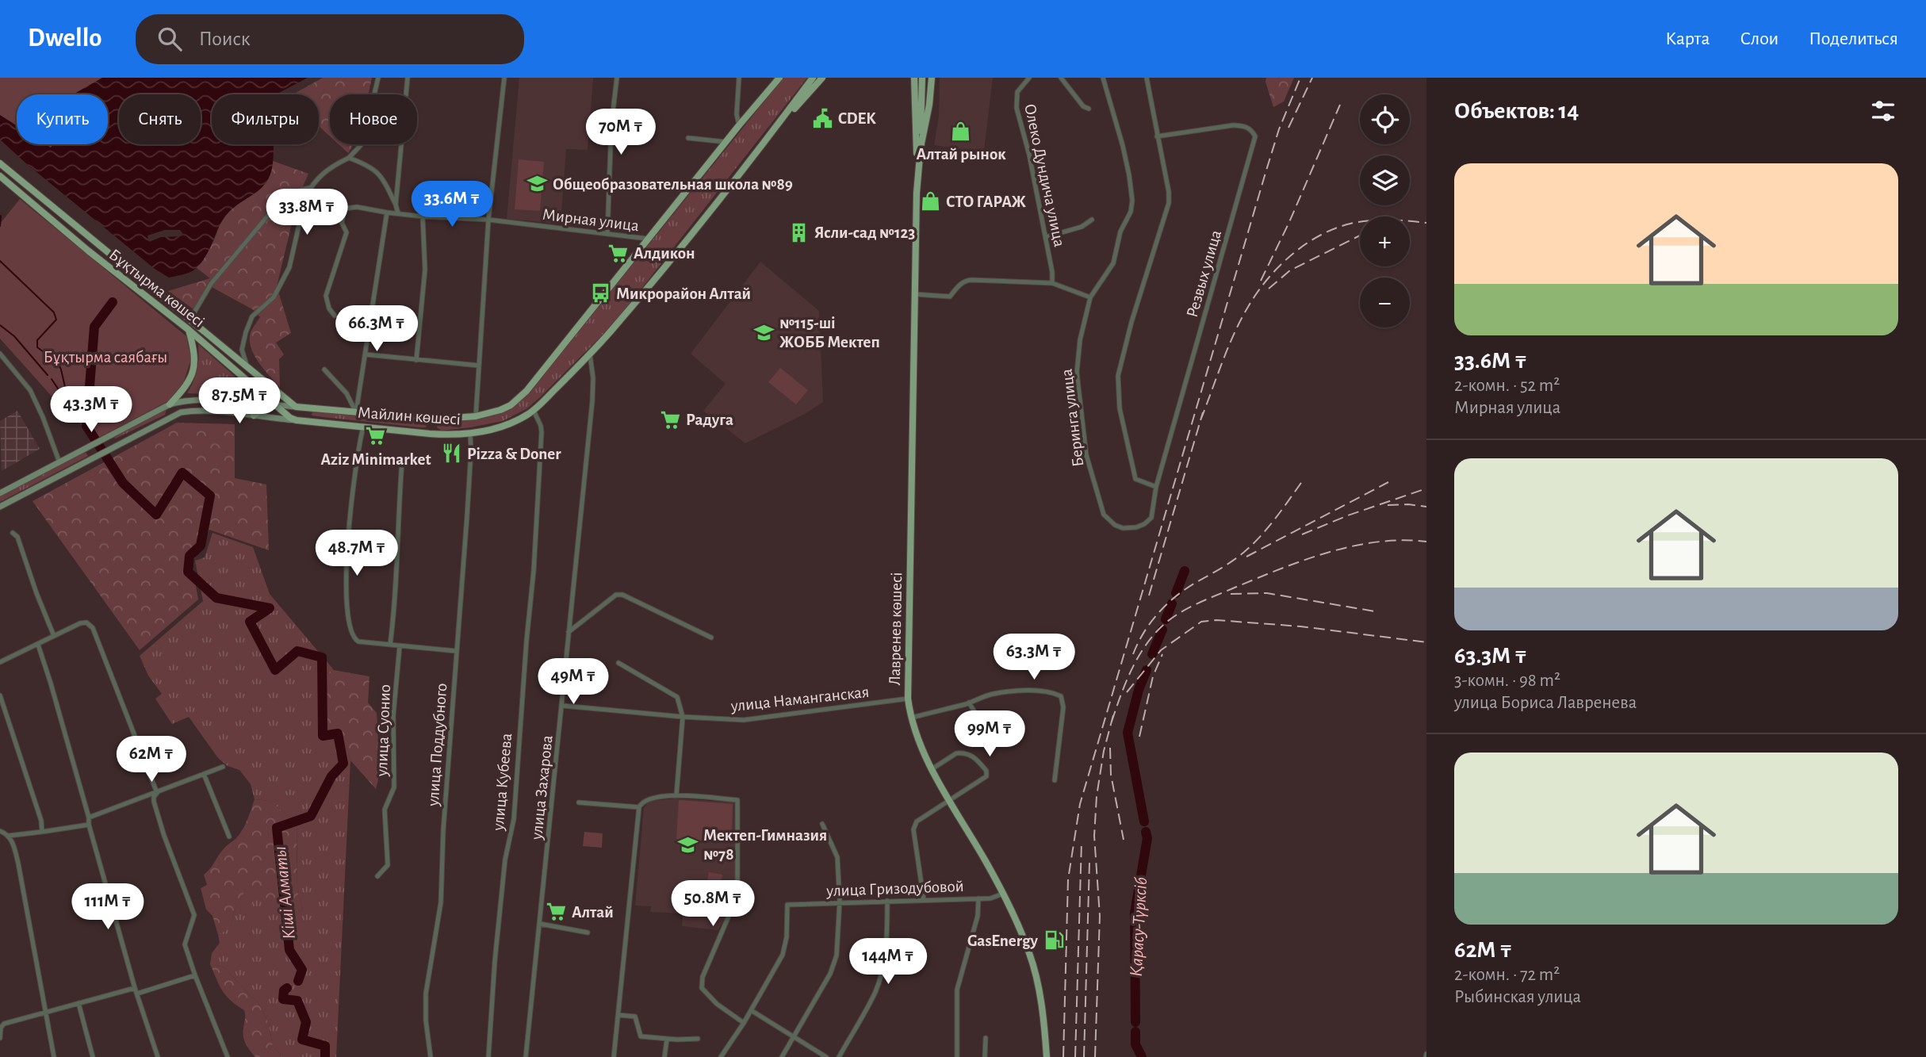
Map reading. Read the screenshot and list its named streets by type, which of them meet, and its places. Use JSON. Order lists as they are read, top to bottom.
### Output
{
  "streets": {
    "main road": ["Бұқтырма көшесі", "Майлин көшесі", "Лавренев көшесі"],
    "street": [
      "Олеко Дундича улица",
      "Мирная улица",
      "Резвых улица",
      "Беринга улица",
      "улица Наманганская",
      "улица Суонио",
      "улица Поддубного",
      "улица Кубеева",
      "улица Захарова",
      "улица Гризодубовой"
    ]
  },
  "crossings": [
    ["Мирная улица", "Майлин көшесі"],
    ["Резвых улица", "Беринга улица"],
    ["Бұқтырма көшесі", "Майлин көшесі"],
    ["Майлин көшесі", "улица Поддубного"],
    ["Майлин көшесі", "улица Кубеева"],
    ["Майлин көшесі", "улица Захарова"],
    ["Лавренев көшесі", "улица Наманганская"],
    ["Лавренев көшесі", "улица Гризодубовой"],
    ["улица Наманганская", "улица Захарова"]
  ],
  "water": ["Кіші Алматы", "Қарасу-Түрксіб"],
  "parks": ["Бұқтырма саябағы"],
  "places": {
    "public building": ["CDEK"],
    "shop": ["Алтай рынок", "СТО ГАРАЖ"],
    "school or university": ["Общеобразовательная школа №89", "№115-ші ЖОББ Мектеп", "Мектеп-Гимназия №78"],
    "building": ["Ясли-сад №123"],
    "supermarket": [
      "Алдикон",
      "Радуга",
      "Aziz Minimarket",
      "Алтай"
    ],
    "bus stop": ["Микрорайон Алтай"],
    "restaurant": ["Pizza & Doner"],
    "fuel station": ["GasEnergy"]
  },
  "page": {
    "header": "Dwello",
    "search": "Поиск",
    "nav": ["Карта", "Слои", "Поделиться"],
    "heading": "Объектов: 14",
    "map_buttons": ["+", "−"],
    "chip": [
      "Купить",
      "Снять",
      "Фильтры",
      "Новое"
    ],
    "price": [
      "70M ₸",
      "33.6M ₸",
      "33.8M ₸",
      "66.3M ₸",
      "87.5M ₸",
      "43.3M ₸",
      "48.7M ₸",
      "63.3M ₸",
      "49M ₸",
      "99M ₸",
      "62M ₸",
      "50.8M ₸",
      "111M ₸",
      "144M ₸"
    ],
    "list": [
      {
        "name": "33.6M ₸",
        "note": "2-комн. · 52 m² · Мирная улица"
      },
      {
        "name": "63.3M ₸",
        "note": "3-комн. · 98 m² · улица Бориса Лавренева"
      },
      {
        "name": "62M ₸",
        "note": "2-комн. · 72 m² · Рыбинская улица"
      }
    ]
  }
}
